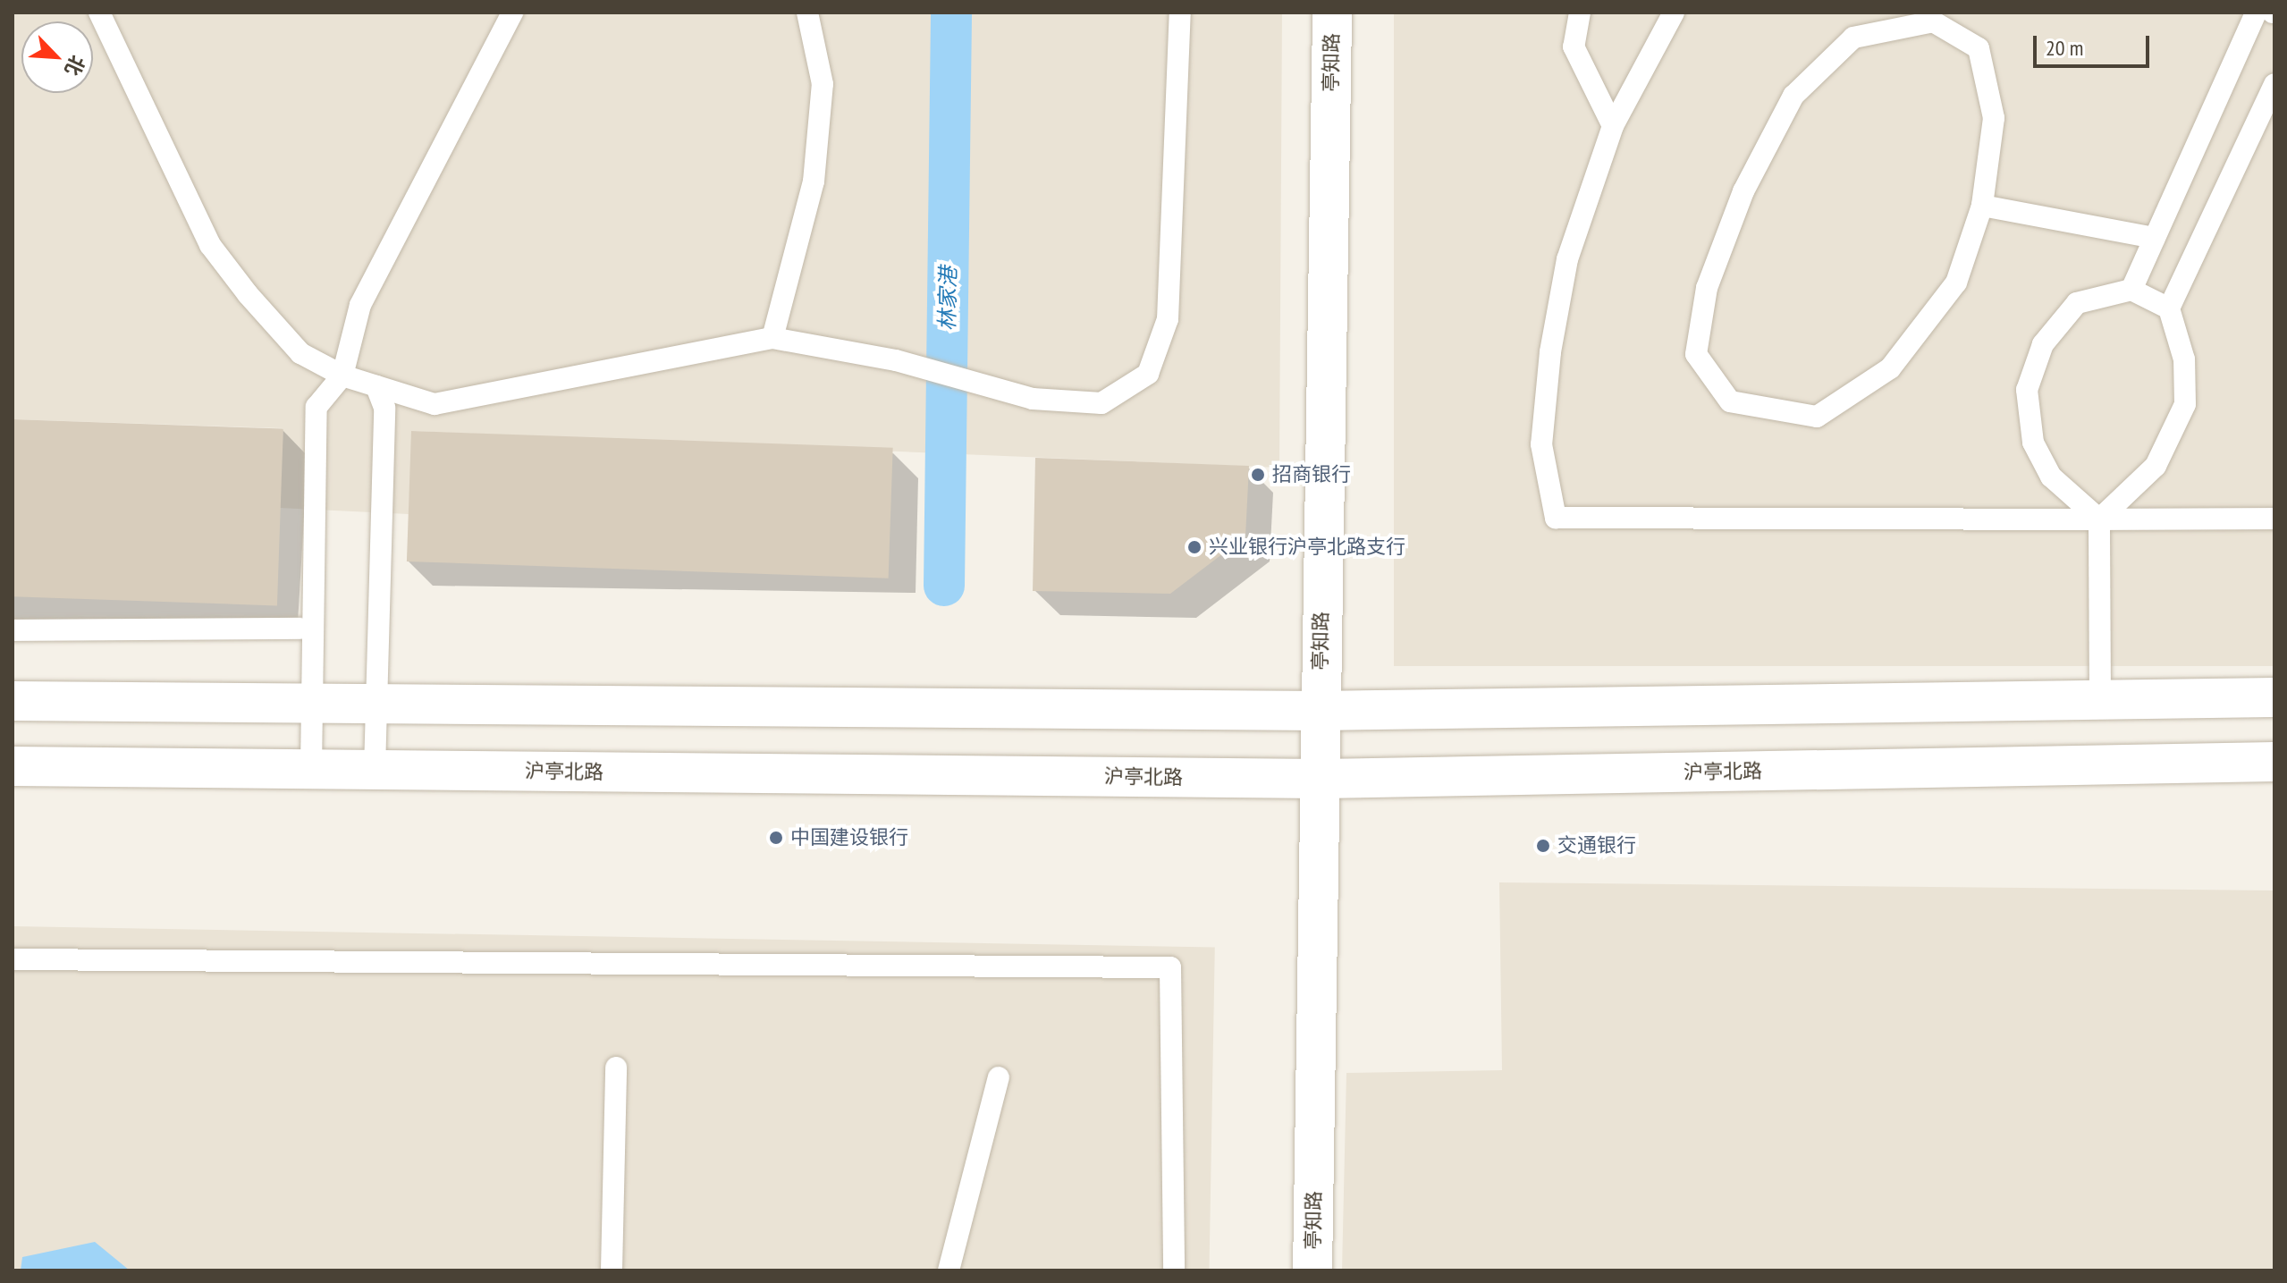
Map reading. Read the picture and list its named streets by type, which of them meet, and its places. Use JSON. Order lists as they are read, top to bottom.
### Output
{
  "streets": {
    "street": ["亭知路", "沪亭北路"]
  },
  "crossings": [
    ["亭知路", "沪亭北路"]
  ],
  "water": ["林家港"],
  "places": [
    "招商银行",
    "兴业银行沪亭北路支行",
    "中国建设银行",
    "交通银行"
  ],
  "scale_bar": "20 m",
  "north": "bottom right"
}
